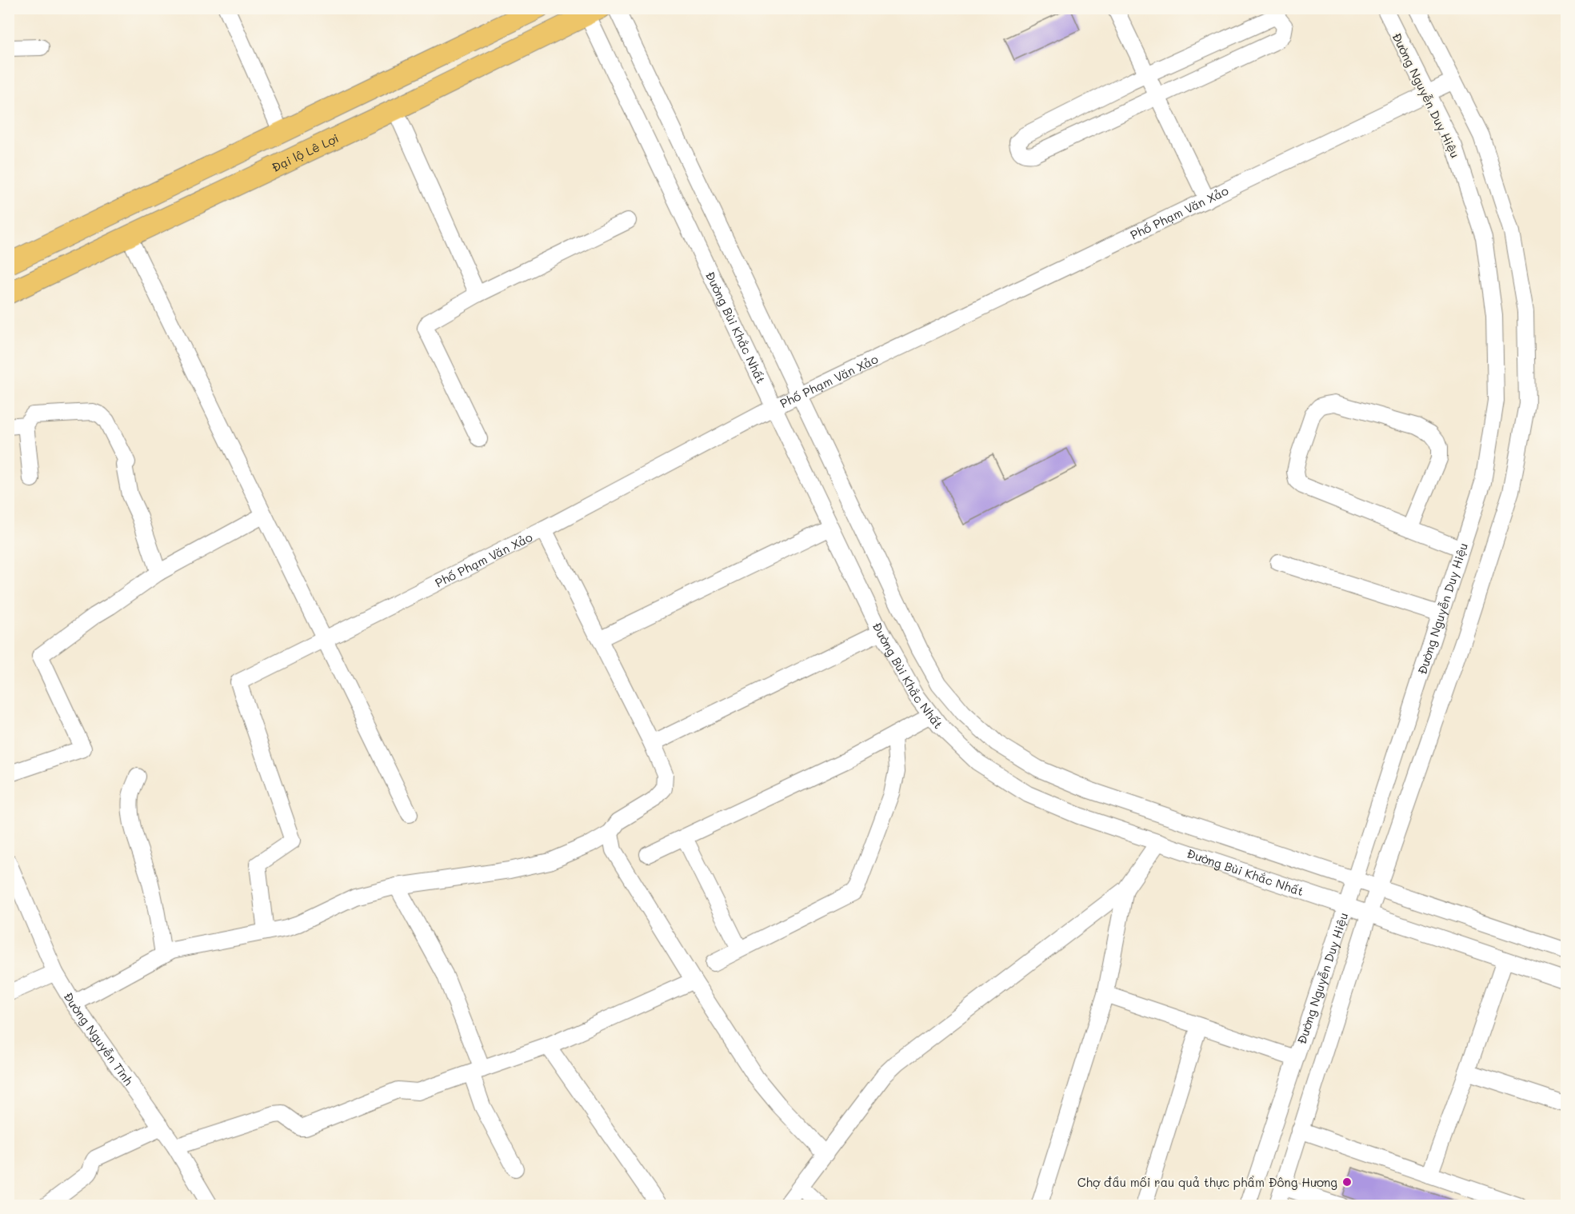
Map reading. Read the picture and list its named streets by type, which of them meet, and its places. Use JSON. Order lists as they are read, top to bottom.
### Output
{
  "streets": {
    "main road": ["Đại lộ Lê Lợi"],
    "street": [
      "Đường Nguyễn Duy Hiệu",
      "Phố Phạm Văn Xảo",
      "Đường Bùi Khắc Nhất",
      "Đường Nguyễn Tĩnh"
    ]
  },
  "crossings": [
    ["Đường Nguyễn Duy Hiệu", "Phố Phạm Văn Xảo"],
    ["Đường Nguyễn Duy Hiệu", "Đường Bùi Khắc Nhất"],
    ["Đại lộ Lê Lợi", "Đường Bùi Khắc Nhất"],
    ["Phố Phạm Văn Xảo", "Đường Bùi Khắc Nhất"]
  ],
  "places": ["Chợ đầu mối rau quả thực phẩm Đông Hương"]
}
